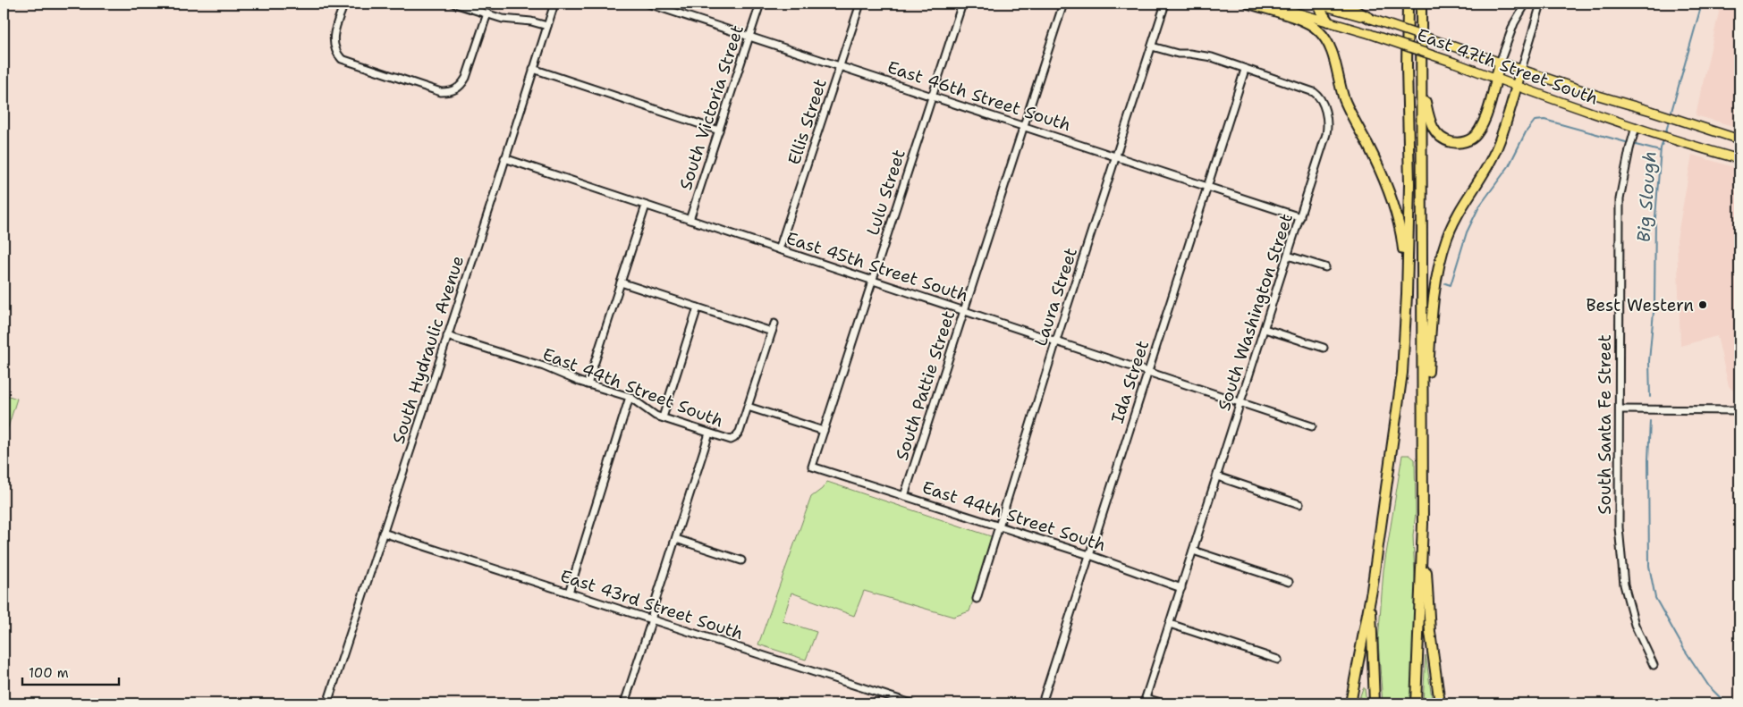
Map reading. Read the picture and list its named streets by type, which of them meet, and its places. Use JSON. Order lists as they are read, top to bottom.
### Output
{
  "streets": {
    "main road": ["East 47th Street South"],
    "street": [
      "East 46th Street South",
      "South Victoria Street",
      "Ellis Street",
      "Lulu Street",
      "East 45th Street South",
      "Laura Street",
      "South Washington Street",
      "South Hydraulic Avenue",
      "Ida Street",
      "South Pattie Street",
      "East 44th Street South",
      "South Santa Fe Street",
      "East 43rd Street South"
    ]
  },
  "crossings": [
    ["East 47th Street South", "South Santa Fe Street"],
    ["East 46th Street South", "South Victoria Street"],
    ["East 46th Street South", "Ellis Street"],
    ["East 46th Street South", "Lulu Street"],
    ["East 46th Street South", "Laura Street"],
    ["East 46th Street South", "South Washington Street"],
    ["East 46th Street South", "Ida Street"],
    ["East 46th Street South", "South Pattie Street"],
    ["South Victoria Street", "East 45th Street South"],
    ["Ellis Street", "East 45th Street South"],
    ["Lulu Street", "East 45th Street South"],
    ["Lulu Street", "East 44th Street South"],
    ["East 45th Street South", "Laura Street"],
    ["East 45th Street South", "South Washington Street"],
    ["East 45th Street South", "South Hydraulic Avenue"],
    ["East 45th Street South", "Ida Street"],
    ["East 45th Street South", "South Pattie Street"],
    ["Laura Street", "South Washington Street"],
    ["Laura Street", "East 44th Street South"],
    ["South Washington Street", "Ida Street"],
    ["South Washington Street", "East 44th Street South"],
    ["South Hydraulic Avenue", "East 44th Street South"],
    ["South Hydraulic Avenue", "East 43rd Street South"],
    ["Ida Street", "East 44th Street South"],
    ["South Pattie Street", "East 44th Street South"]
  ],
  "water": ["Big Slough"],
  "places": ["Best Western"],
  "scale_bar": "100 m"
}
